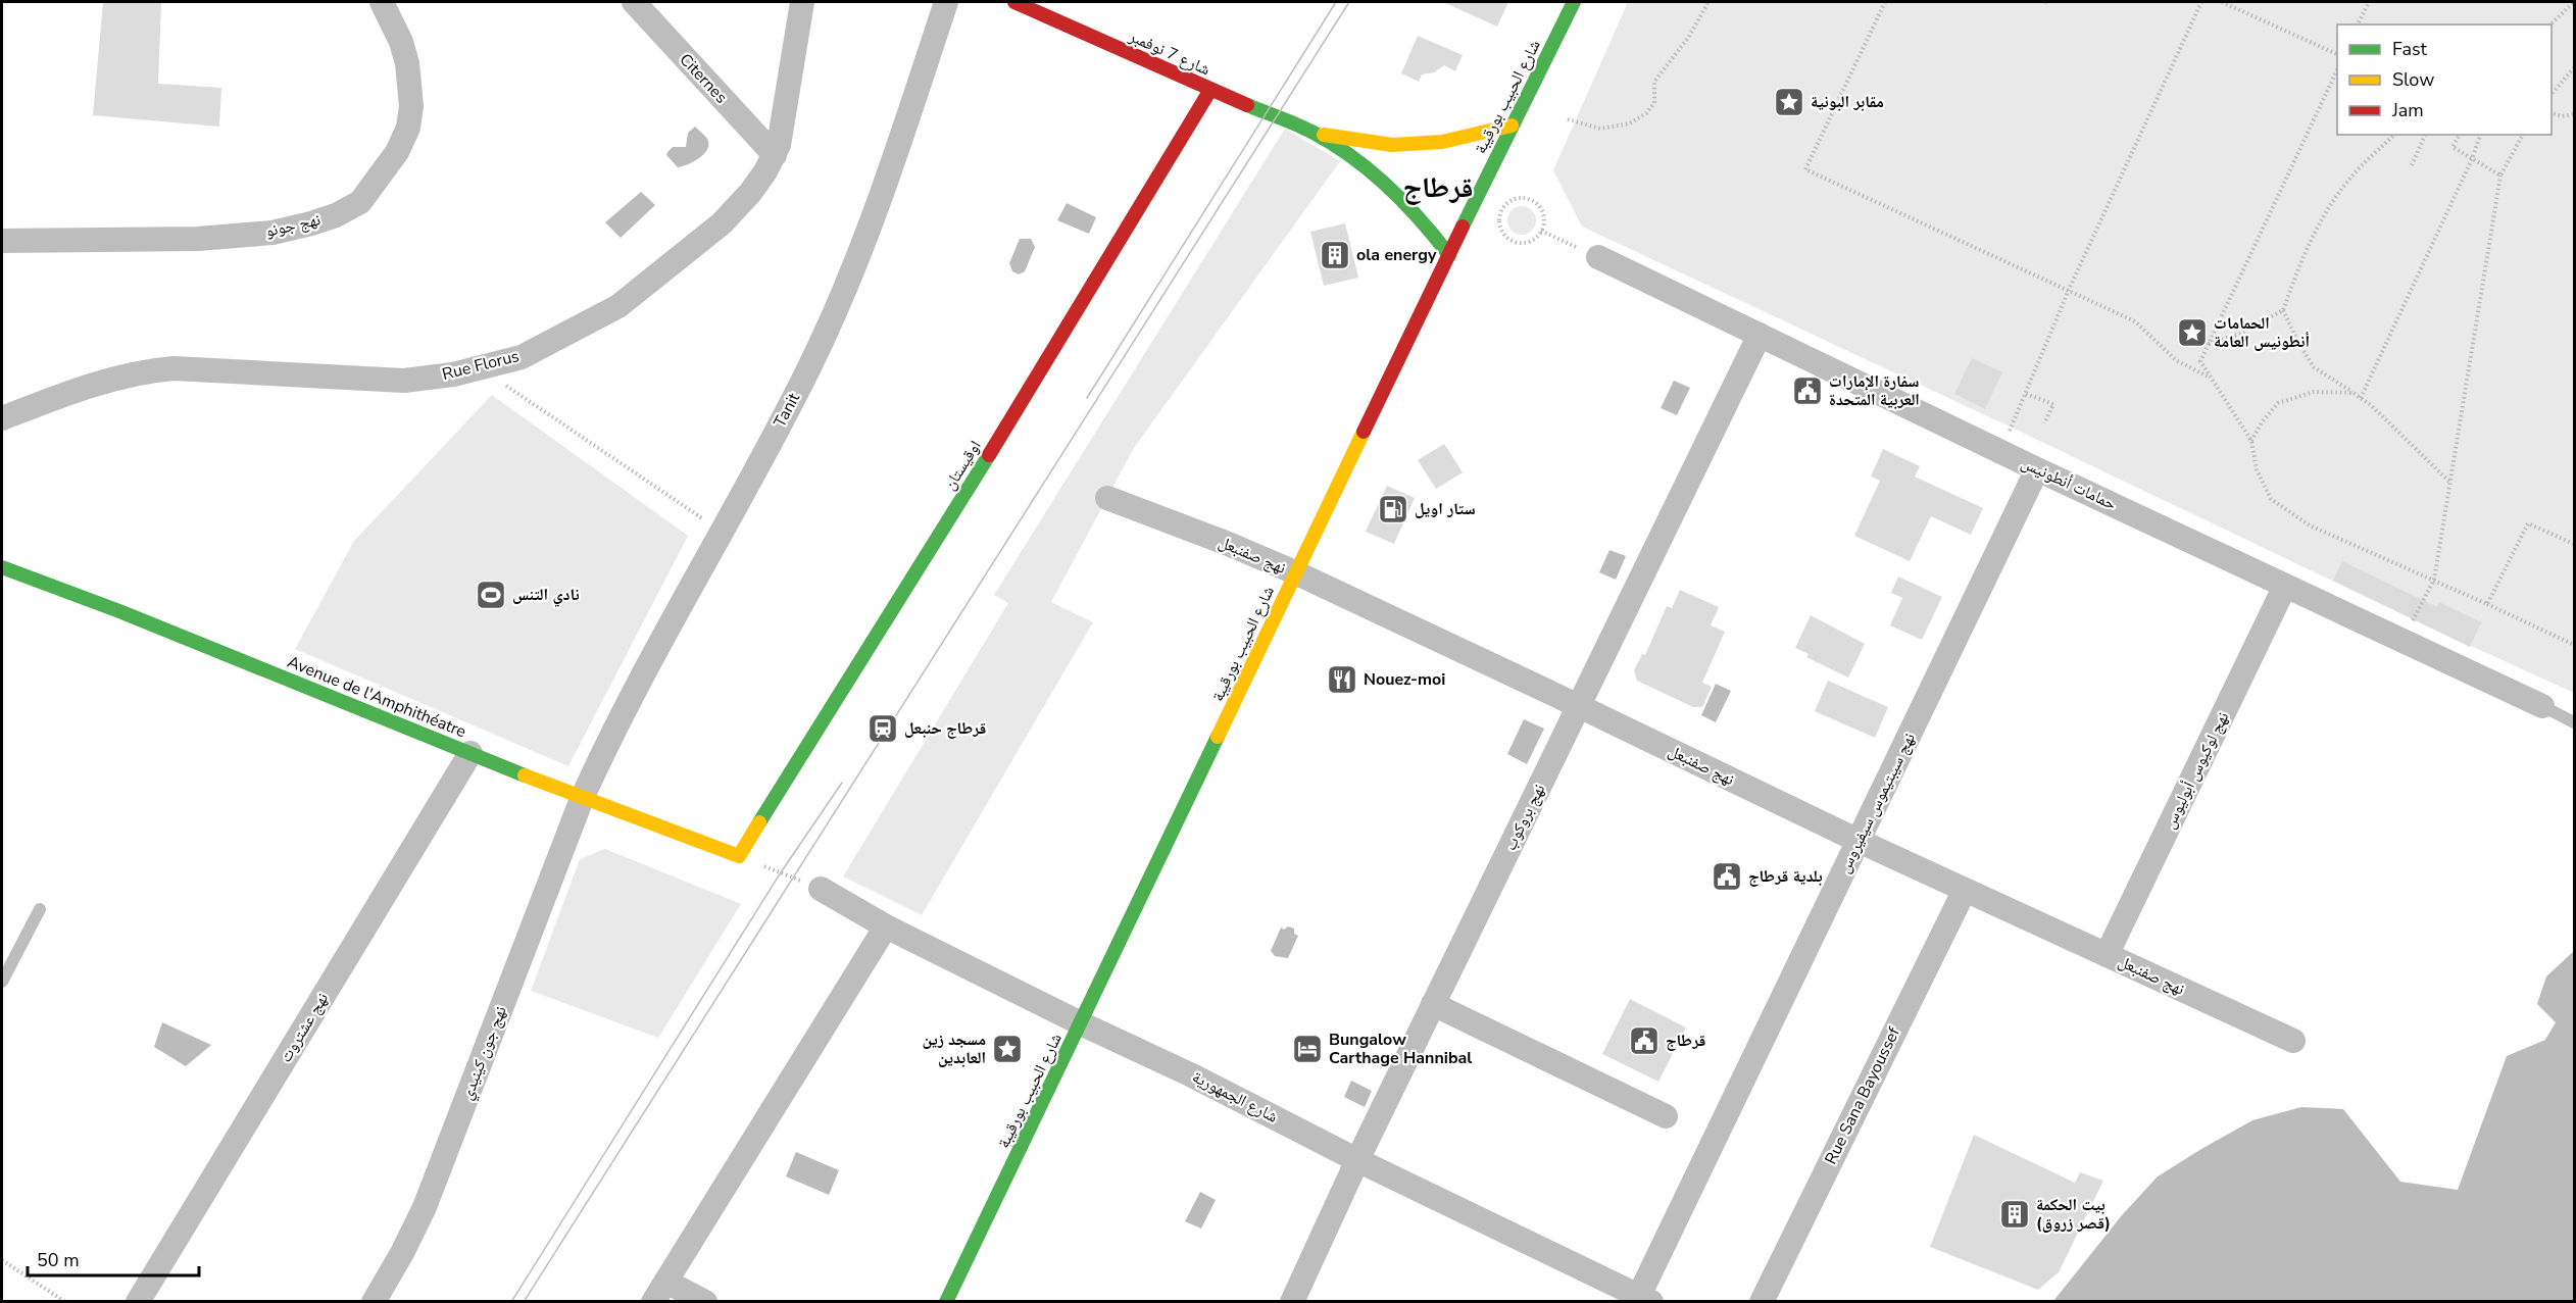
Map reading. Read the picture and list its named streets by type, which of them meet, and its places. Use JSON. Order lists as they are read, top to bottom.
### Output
{
  "streets": {
    "main road": [
      "شارع 7 نوفمبر",
      "شارع الحبيب بورقيبة",
      "اوقيستان",
      "Avenue de l'Amphithéatre"
    ],
    "street": [
      "Citernes",
      "نهج جونو",
      "Rue Florus",
      "Tanit",
      "حمامات أنطونيس",
      "نهج صفنبعل",
      "نهج لوكيوس أبوليوس",
      "نهج سيبتيموس سيفيروس",
      "نهج بروكوب",
      "نهج عشتروت",
      "نهج جون كينيدي",
      "Rue Sana Bayoussef",
      "شارع الجمهورية"
    ]
  },
  "crossings": [
    ["شارع 7 نوفمبر", "شارع الحبيب بورقيبة"],
    ["شارع 7 نوفمبر", "اوقيستان"],
    ["Citernes", "Rue Florus"],
    ["شارع الحبيب بورقيبة", "نهج صفنبعل"],
    ["شارع الحبيب بورقيبة", "شارع الجمهورية"],
    ["Tanit", "Avenue de l'Amphithéatre"],
    ["Tanit", "نهج جون كينيدي"],
    ["اوقيستان", "Avenue de l'Amphithéatre"],
    ["حمامات أنطونيس", "نهج لوكيوس أبوليوس"],
    ["حمامات أنطونيس", "نهج سيبتيموس سيفيروس"],
    ["حمامات أنطونيس", "نهج بروكوب"],
    ["نهج صفنبعل", "نهج لوكيوس أبوليوس"],
    ["نهج صفنبعل", "نهج سيبتيموس سيفيروس"],
    ["نهج صفنبعل", "نهج بروكوب"],
    ["نهج صفنبعل", "Rue Sana Bayoussef"],
    ["Avenue de l'Amphithéatre", "نهج عشتروت"],
    ["Avenue de l'Amphithéatre", "نهج جون كينيدي"],
    ["نهج سيبتيموس سيفيروس", "شارع الجمهورية"],
    ["نهج بروكوب", "شارع الجمهورية"]
  ],
  "districts": ["قرطاج"],
  "places": {
    "place": ["مقابر البونية", "الحمامات أنطونيس العامة", "مسجد زين العابدين"],
    "building": ["ola energy", "بيت الحكمة (قصر زروق)"],
    "public building": ["سفارة الإمارات العربية المتحدة", "بلدية قرطاج", "قرطاج"],
    "fuel station": ["ستار اويل"],
    "sports": ["نادي التنس"],
    "restaurant": ["Nouez-moi"],
    "station": ["قرطاج حنبعل"],
    "hotel": ["Bungalow Carthage Hannibal"]
  },
  "legend": ["Fast", "Slow", "Jam"],
  "scale_bar": "50 m"
}
